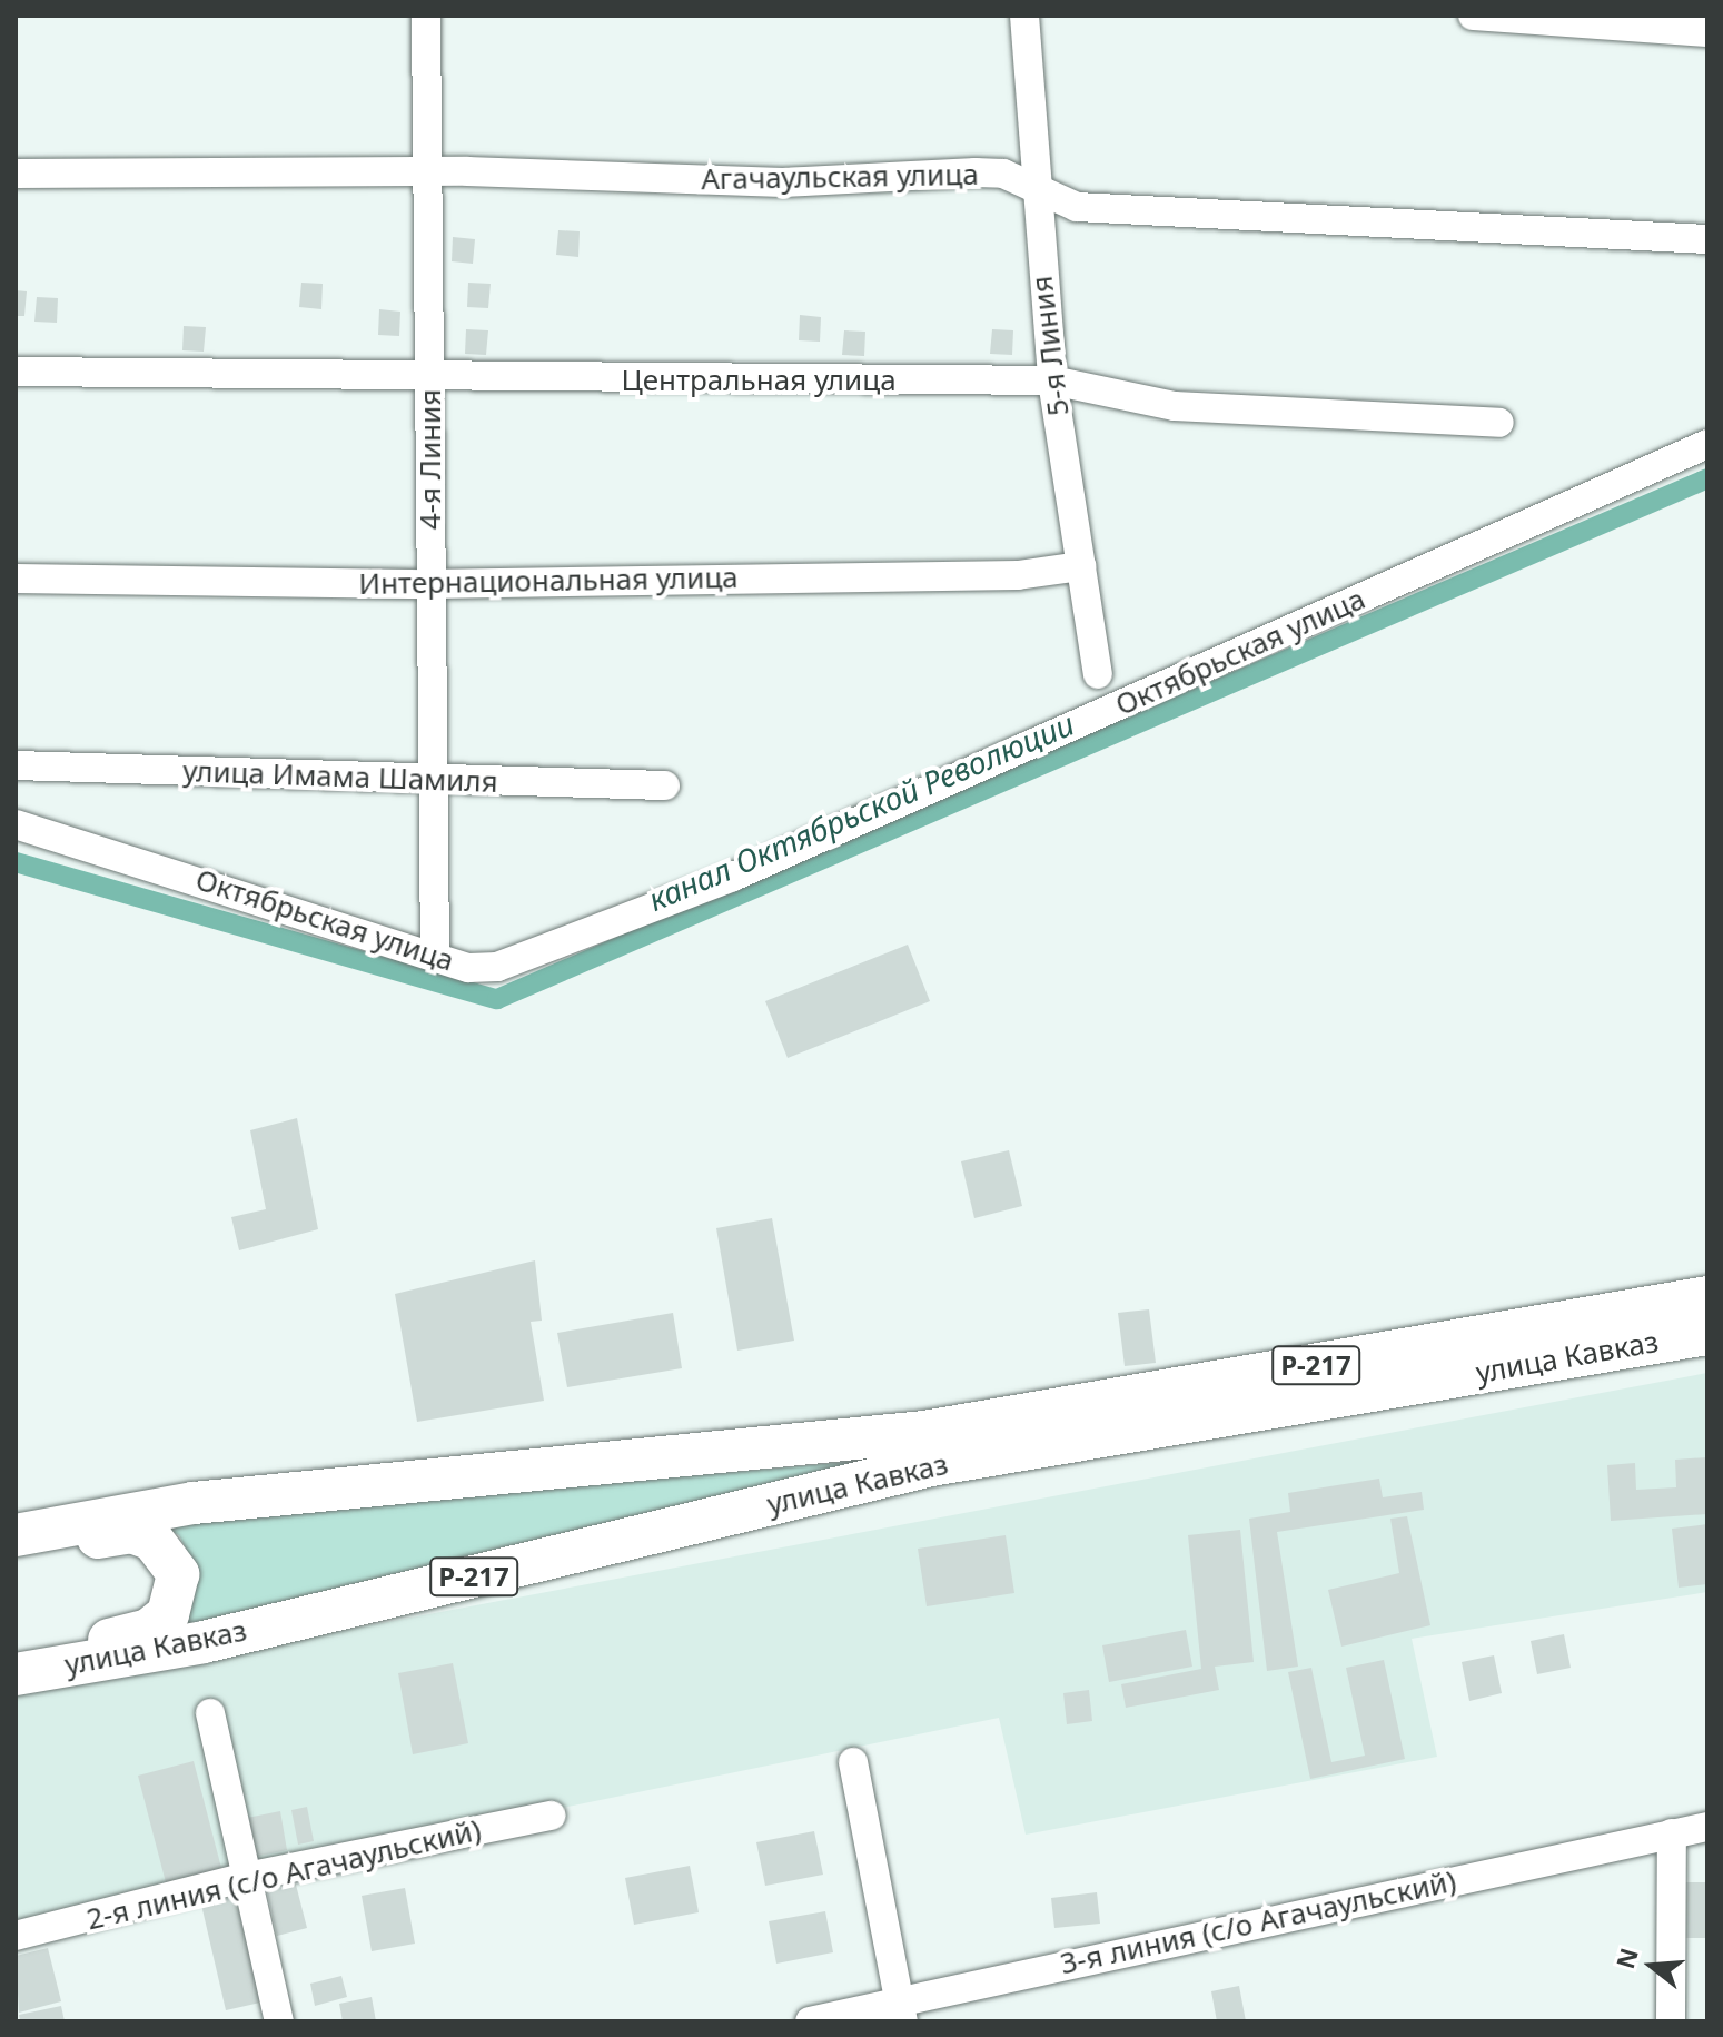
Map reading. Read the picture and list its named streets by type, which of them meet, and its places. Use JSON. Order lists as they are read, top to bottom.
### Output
{
  "streets": {
    "highway": ["улица Кавказ", "Р-217"],
    "street": [
      "Агачаульская улица",
      "5-я Линия",
      "Центральная улица",
      "4-я Линия",
      "Интернациональная улица",
      "Октябрьская улица",
      "улица Имама Шамиля",
      "2-я линия (с/о Агачаульский)",
      "3-я линия (с/о Агачаульский)"
    ]
  },
  "crossings": [
    ["Агачаульская улица", "5-я Линия"],
    ["Агачаульская улица", "4-я Линия"],
    ["5-я Линия", "Центральная улица"],
    ["5-я Линия", "Интернациональная улица"],
    ["Центральная улица", "4-я Линия"],
    ["4-я Линия", "Интернациональная улица"],
    ["4-я Линия", "Октябрьская улица"],
    ["4-я Линия", "улица Имама Шамиля"]
  ],
  "water": ["канал Октябрьской Революции"],
  "north": "left"
}
